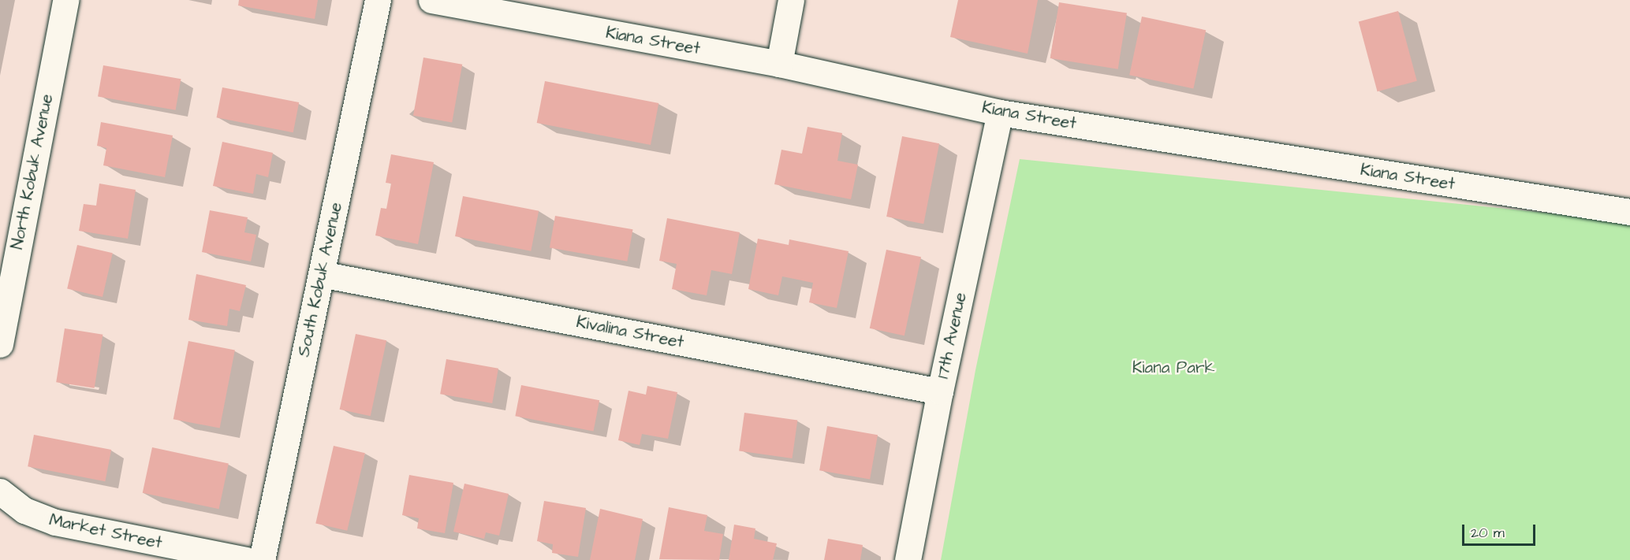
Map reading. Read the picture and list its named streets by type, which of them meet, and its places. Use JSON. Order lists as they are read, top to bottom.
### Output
{
  "streets": {
    "street": [
      "Kiana Street",
      "North Kobuk Avenue",
      "South Kobuk Avenue",
      "Kivalina Street",
      "17th Avenue",
      "Market Street"
    ]
  },
  "crossings": [
    ["Kiana Street", "17th Avenue"],
    ["South Kobuk Avenue", "Kivalina Street"],
    ["Kivalina Street", "17th Avenue"]
  ],
  "parks": ["Kiana Park"],
  "scale_bar": "20 m"
}
